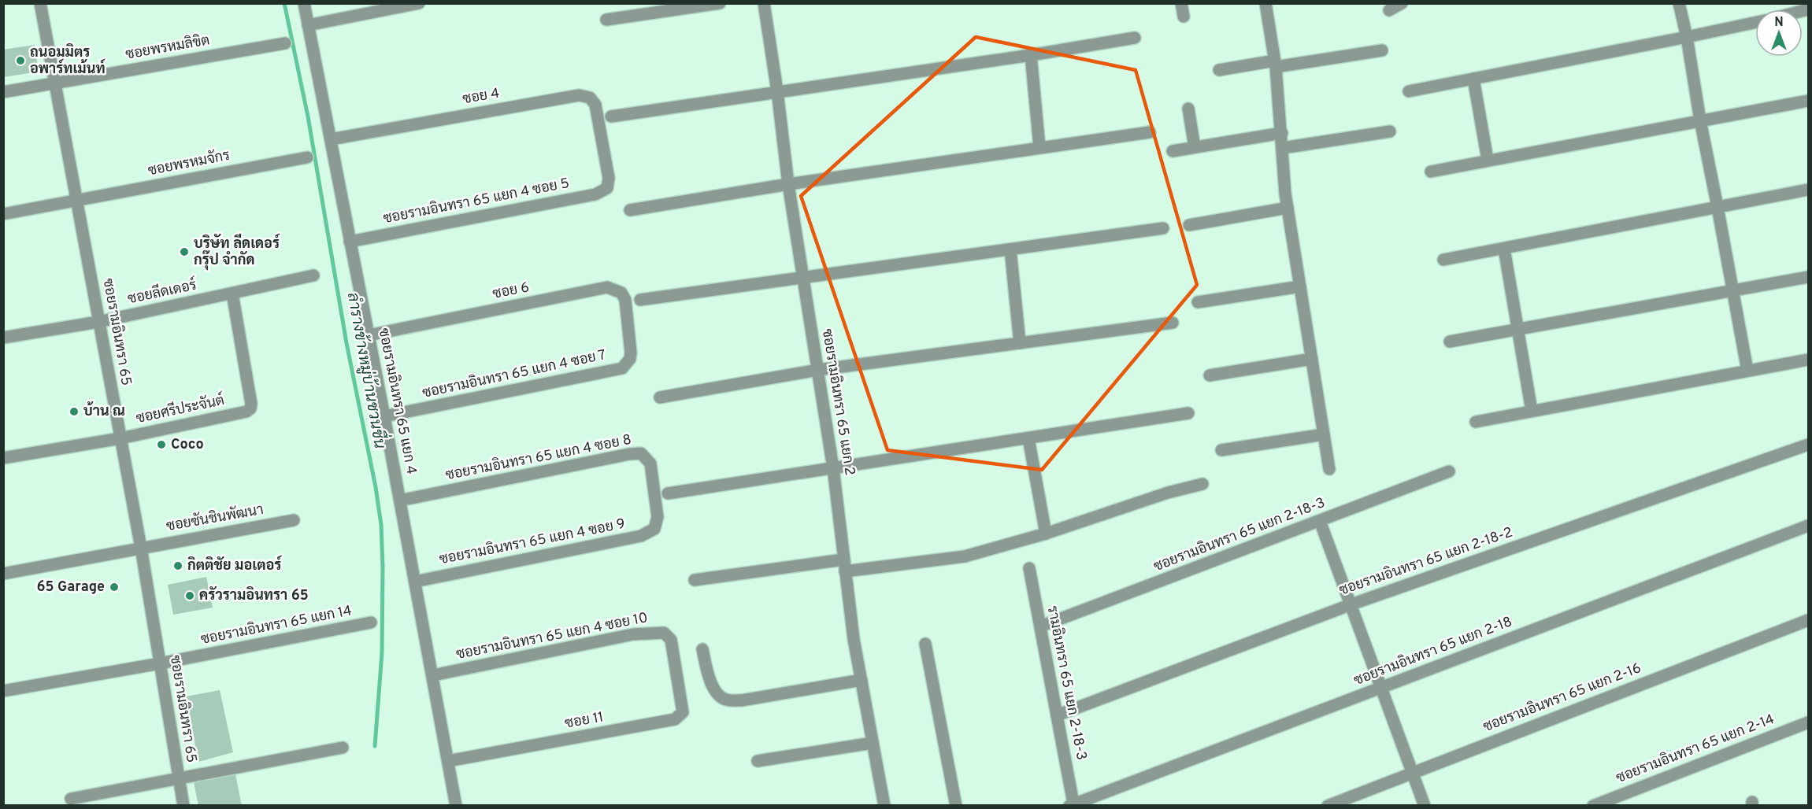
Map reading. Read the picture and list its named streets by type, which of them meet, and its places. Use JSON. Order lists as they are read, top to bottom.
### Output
{
  "streets": {
    "street": [
      "ซอยพรหมลิขิต",
      "ซอย 4",
      "ซอยพรหมจักร",
      "ซอยรามอินทรา 65 แยก 4 ซอย 5",
      "ซอย 6",
      "ซอยลีดเดอร์",
      "ซอยรามอินทรา 65",
      "ซอยรามอินทรา 65 แยก 4 ซอย 7",
      "ซอยรามอินทรา 65 แยก 4",
      "ซอยรามอินทรา 65 แยก 2",
      "ซอยศรีประจันต์",
      "ซอยรามอินทรา 65 แยก 4 ซอย 8",
      "ซอยซันชินพัฒนา",
      "ซอยรามอินทรา 65 แยก 2-18-3",
      "ซอยรามอินทรา 65 แยก 4 ซอย 9",
      "ซอยรามอินทรา 65 แยก 2-18-2",
      "ซอยรามอินทรา 65 แยก 14",
      "ซอยรามอินทรา 65 แยก 4 ซอย 10",
      "ซอยรามอินทรา 65 แยก 2-18",
      "รามอินทรา 65 แยก 2-18-3",
      "ซอยรามอินทรา 65 แยก 2-16",
      "ซอย 11",
      "ซอยรามอินทรา 65 แยก 2-14"
    ]
  },
  "crossings": [
    ["ซอยพรหมลิขิต", "ซอยรามอินทรา 65"],
    ["ซอย 4", "ซอยรามอินทรา 65 แยก 4 ซอย 5"],
    ["ซอย 4", "ซอยรามอินทรา 65 แยก 4"],
    ["ซอยพรหมจักร", "ซอยรามอินทรา 65"],
    ["ซอยรามอินทรา 65 แยก 4 ซอย 5", "ซอยรามอินทรา 65 แยก 4"],
    ["ซอย 6", "ซอยรามอินทรา 65 แยก 4 ซอย 7"],
    ["ซอย 6", "ซอยรามอินทรา 65 แยก 4"],
    ["ซอยลีดเดอร์", "ซอยรามอินทรา 65"],
    ["ซอยลีดเดอร์", "ซอยศรีประจันต์"],
    ["ซอยรามอินทรา 65", "ซอยศรีประจันต์"],
    ["ซอยรามอินทรา 65", "ซอยซันชินพัฒนา"],
    ["ซอยรามอินทรา 65", "ซอยรามอินทรา 65 แยก 14"],
    ["ซอยรามอินทรา 65 แยก 4 ซอย 7", "ซอยรามอินทรา 65 แยก 4"],
    ["ซอยรามอินทรา 65 แยก 4", "ซอยรามอินทรา 65 แยก 4 ซอย 8"],
    ["ซอยรามอินทรา 65 แยก 4", "ซอยรามอินทรา 65 แยก 4 ซอย 9"],
    ["ซอยรามอินทรา 65 แยก 4", "ซอยรามอินทรา 65 แยก 4 ซอย 10"],
    ["ซอยรามอินทรา 65 แยก 4", "ซอย 11"],
    ["ซอยรามอินทรา 65 แยก 4 ซอย 8", "ซอยรามอินทรา 65 แยก 4 ซอย 9"],
    ["ซอยรามอินทรา 65 แยก 2-18-3", "รามอินทรา 65 แยก 2-18-3"],
    ["ซอยรามอินทรา 65 แยก 2-18-2", "รามอินทรา 65 แยก 2-18-3"],
    ["ซอยรามอินทรา 65 แยก 4 ซอย 10", "ซอย 11"],
    ["ซอยรามอินทรา 65 แยก 2-18", "รามอินทรา 65 แยก 2-18-3"]
  ],
  "water": ["ลำรางข้างหมู่บ้านชวนชื่น"],
  "places": [
    "ถนอมมิตร อพาร์ทเม้นท์",
    "บริษัท ลีดเดอร์ กรุ๊ป จำกัด",
    "บ้าน ณ",
    "Coco",
    "กิตติชัย มอเตอร์",
    "65 Garage",
    "ครัวรามอินทรา 65"
  ],
  "north": "top"
}
